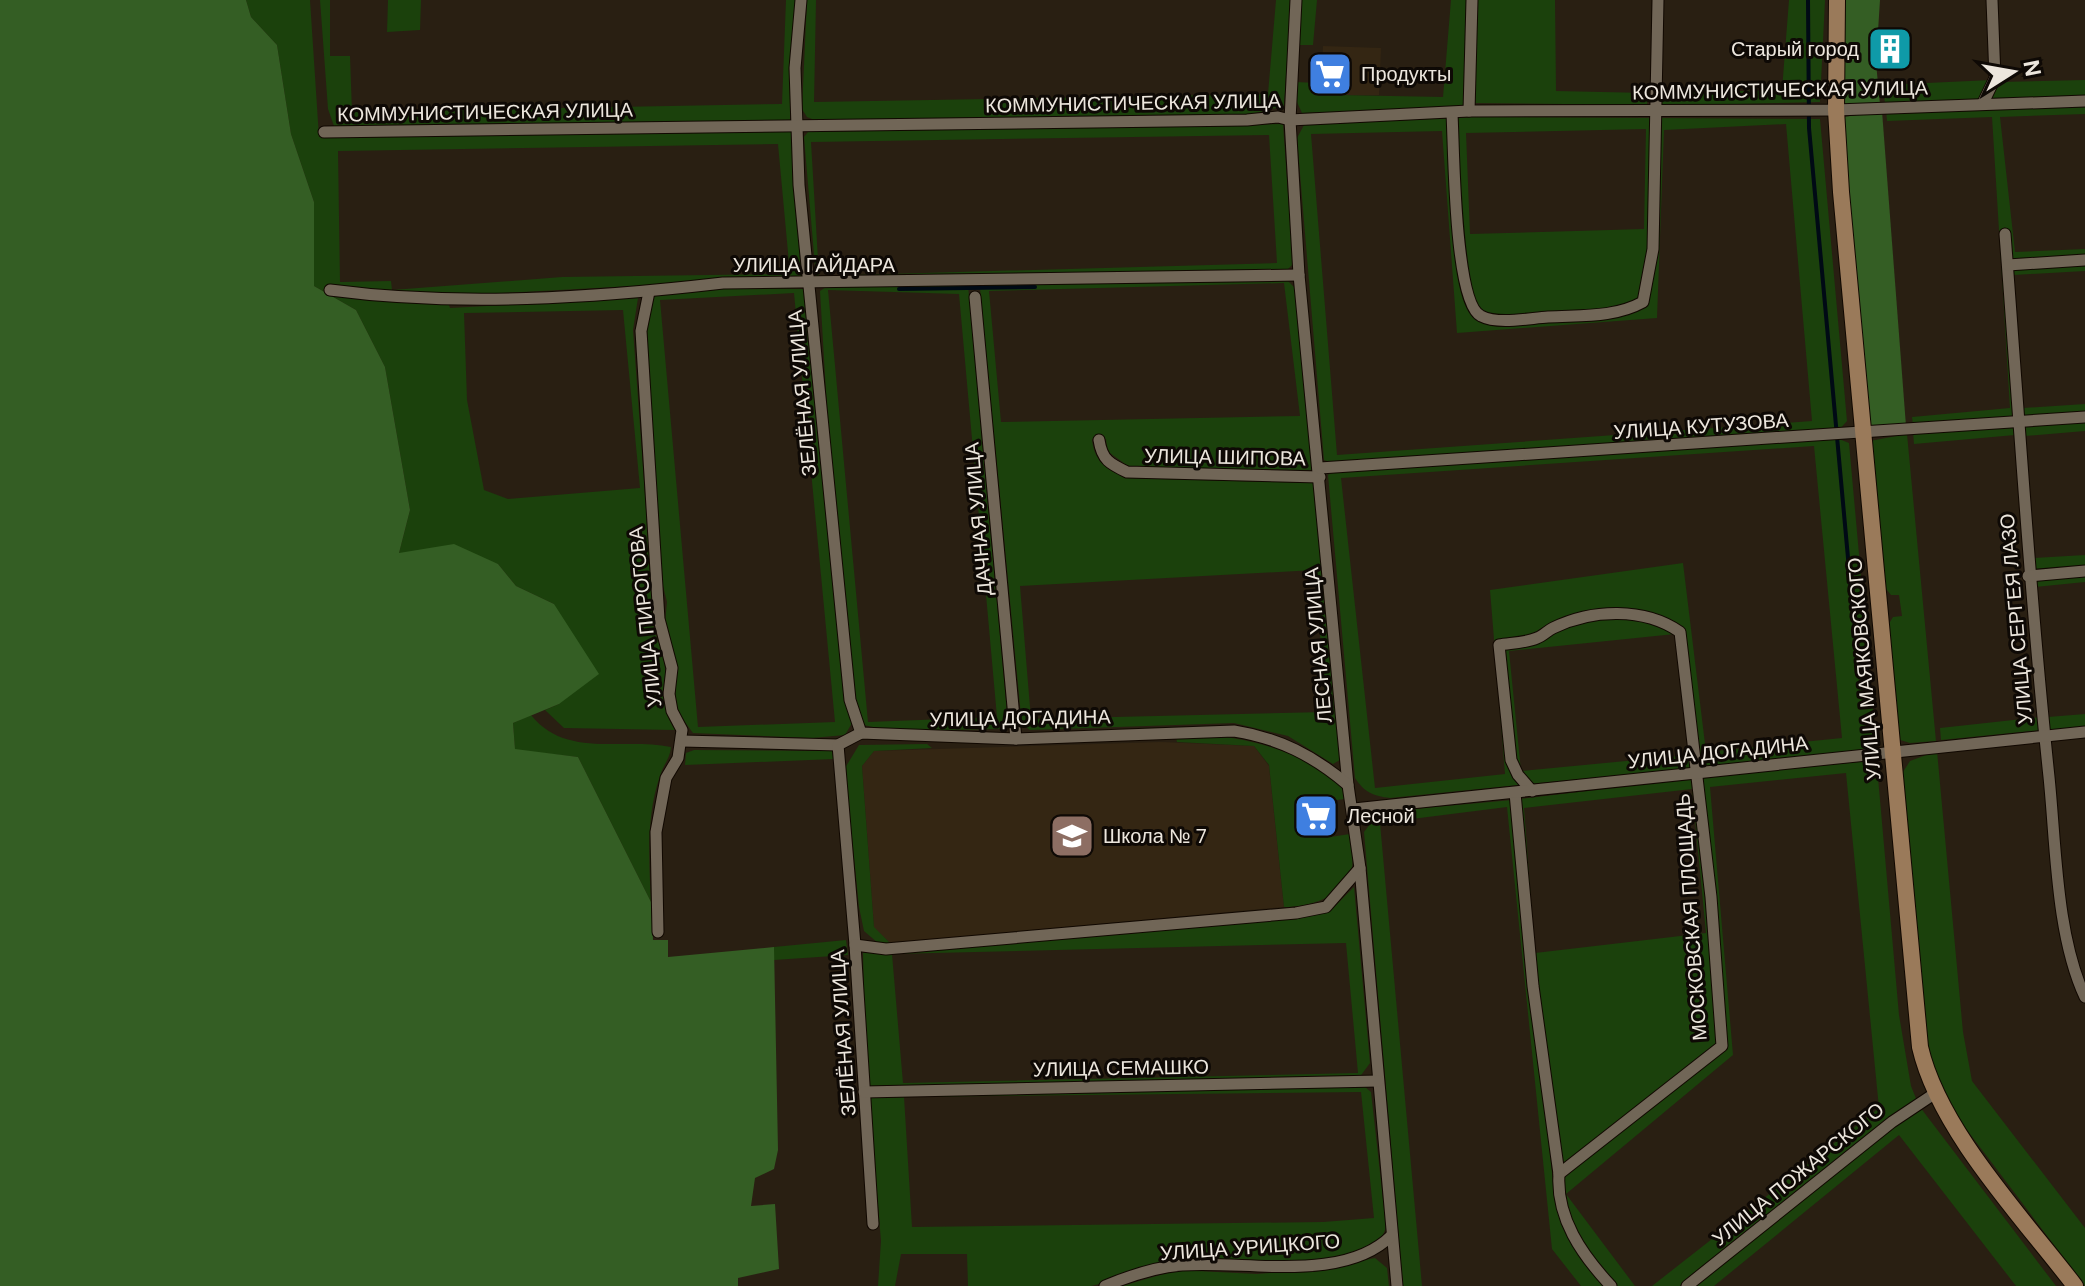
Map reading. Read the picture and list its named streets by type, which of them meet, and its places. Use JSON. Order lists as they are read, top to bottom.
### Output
{
  "streets": {
    "main road": ["УЛИЦА МАЯКОВСКОГО"],
    "street": [
      "КОММУНИСТИЧЕСКАЯ УЛИЦА",
      "УЛИЦА ГАЙДАРА",
      "ЗЕЛЁНАЯ УЛИЦА",
      "УЛИЦА КУТУЗОВА",
      "УЛИЦА ШИПОВА",
      "ДАЧНАЯ УЛИЦА",
      "УЛИЦА ПИРОГОВА",
      "УЛИЦА СЕРГЕЯ ЛАЗО",
      "ЛЕСНАЯ УЛИЦА",
      "УЛИЦА ДОГАДИНА",
      "МОСКОВСКАЯ ПЛОЩАДЬ",
      "УЛИЦА СЕМАШКО",
      "УЛИЦА ПОЖАРСКОГО",
      "УЛИЦА УРИЦКОГО"
    ]
  },
  "crossings": [
    ["КОММУНИСТИЧЕСКАЯ УЛИЦА", "ЗЕЛЁНАЯ УЛИЦА"],
    ["КОММУНИСТИЧЕСКАЯ УЛИЦА", "ЛЕСНАЯ УЛИЦА"],
    ["КОММУНИСТИЧЕСКАЯ УЛИЦА", "УЛИЦА МАЯКОВСКОГО"],
    ["УЛИЦА ГАЙДАРА", "ЗЕЛЁНАЯ УЛИЦА"],
    ["УЛИЦА ГАЙДАРА", "УЛИЦА ПИРОГОВА"],
    ["УЛИЦА ГАЙДАРА", "ЛЕСНАЯ УЛИЦА"],
    ["ЗЕЛЁНАЯ УЛИЦА", "УЛИЦА ДОГАДИНА"],
    ["ЗЕЛЁНАЯ УЛИЦА", "УЛИЦА СЕМАШКО"],
    ["УЛИЦА КУТУЗОВА", "УЛИЦА ШИПОВА"],
    ["УЛИЦА КУТУЗОВА", "УЛИЦА СЕРГЕЯ ЛАЗО"],
    ["УЛИЦА КУТУЗОВА", "ЛЕСНАЯ УЛИЦА"],
    ["УЛИЦА КУТУЗОВА", "УЛИЦА МАЯКОВСКОГО"],
    ["УЛИЦА ШИПОВА", "ЛЕСНАЯ УЛИЦА"],
    ["ДАЧНАЯ УЛИЦА", "УЛИЦА ДОГАДИНА"],
    ["УЛИЦА ПИРОГОВА", "УЛИЦА ДОГАДИНА"],
    ["УЛИЦА СЕРГЕЯ ЛАЗО", "УЛИЦА ДОГАДИНА"],
    ["ЛЕСНАЯ УЛИЦА", "УЛИЦА ДОГАДИНА"],
    ["ЛЕСНАЯ УЛИЦА", "УЛИЦА СЕМАШКО"],
    ["УЛИЦА МАЯКОВСКОГО", "УЛИЦА ДОГАДИНА"],
    ["УЛИЦА МАЯКОВСКОГО", "УЛИЦА ПОЖАРСКОГО"],
    ["УЛИЦА ДОГАДИНА", "МОСКОВСКАЯ ПЛОЩАДЬ"]
  ],
  "places": {
    "building": ["Старый город"],
    "supermarket": ["Продукты", "Лесной"],
    "school or university": ["Школа № 7"]
  },
  "north": "right"
}
